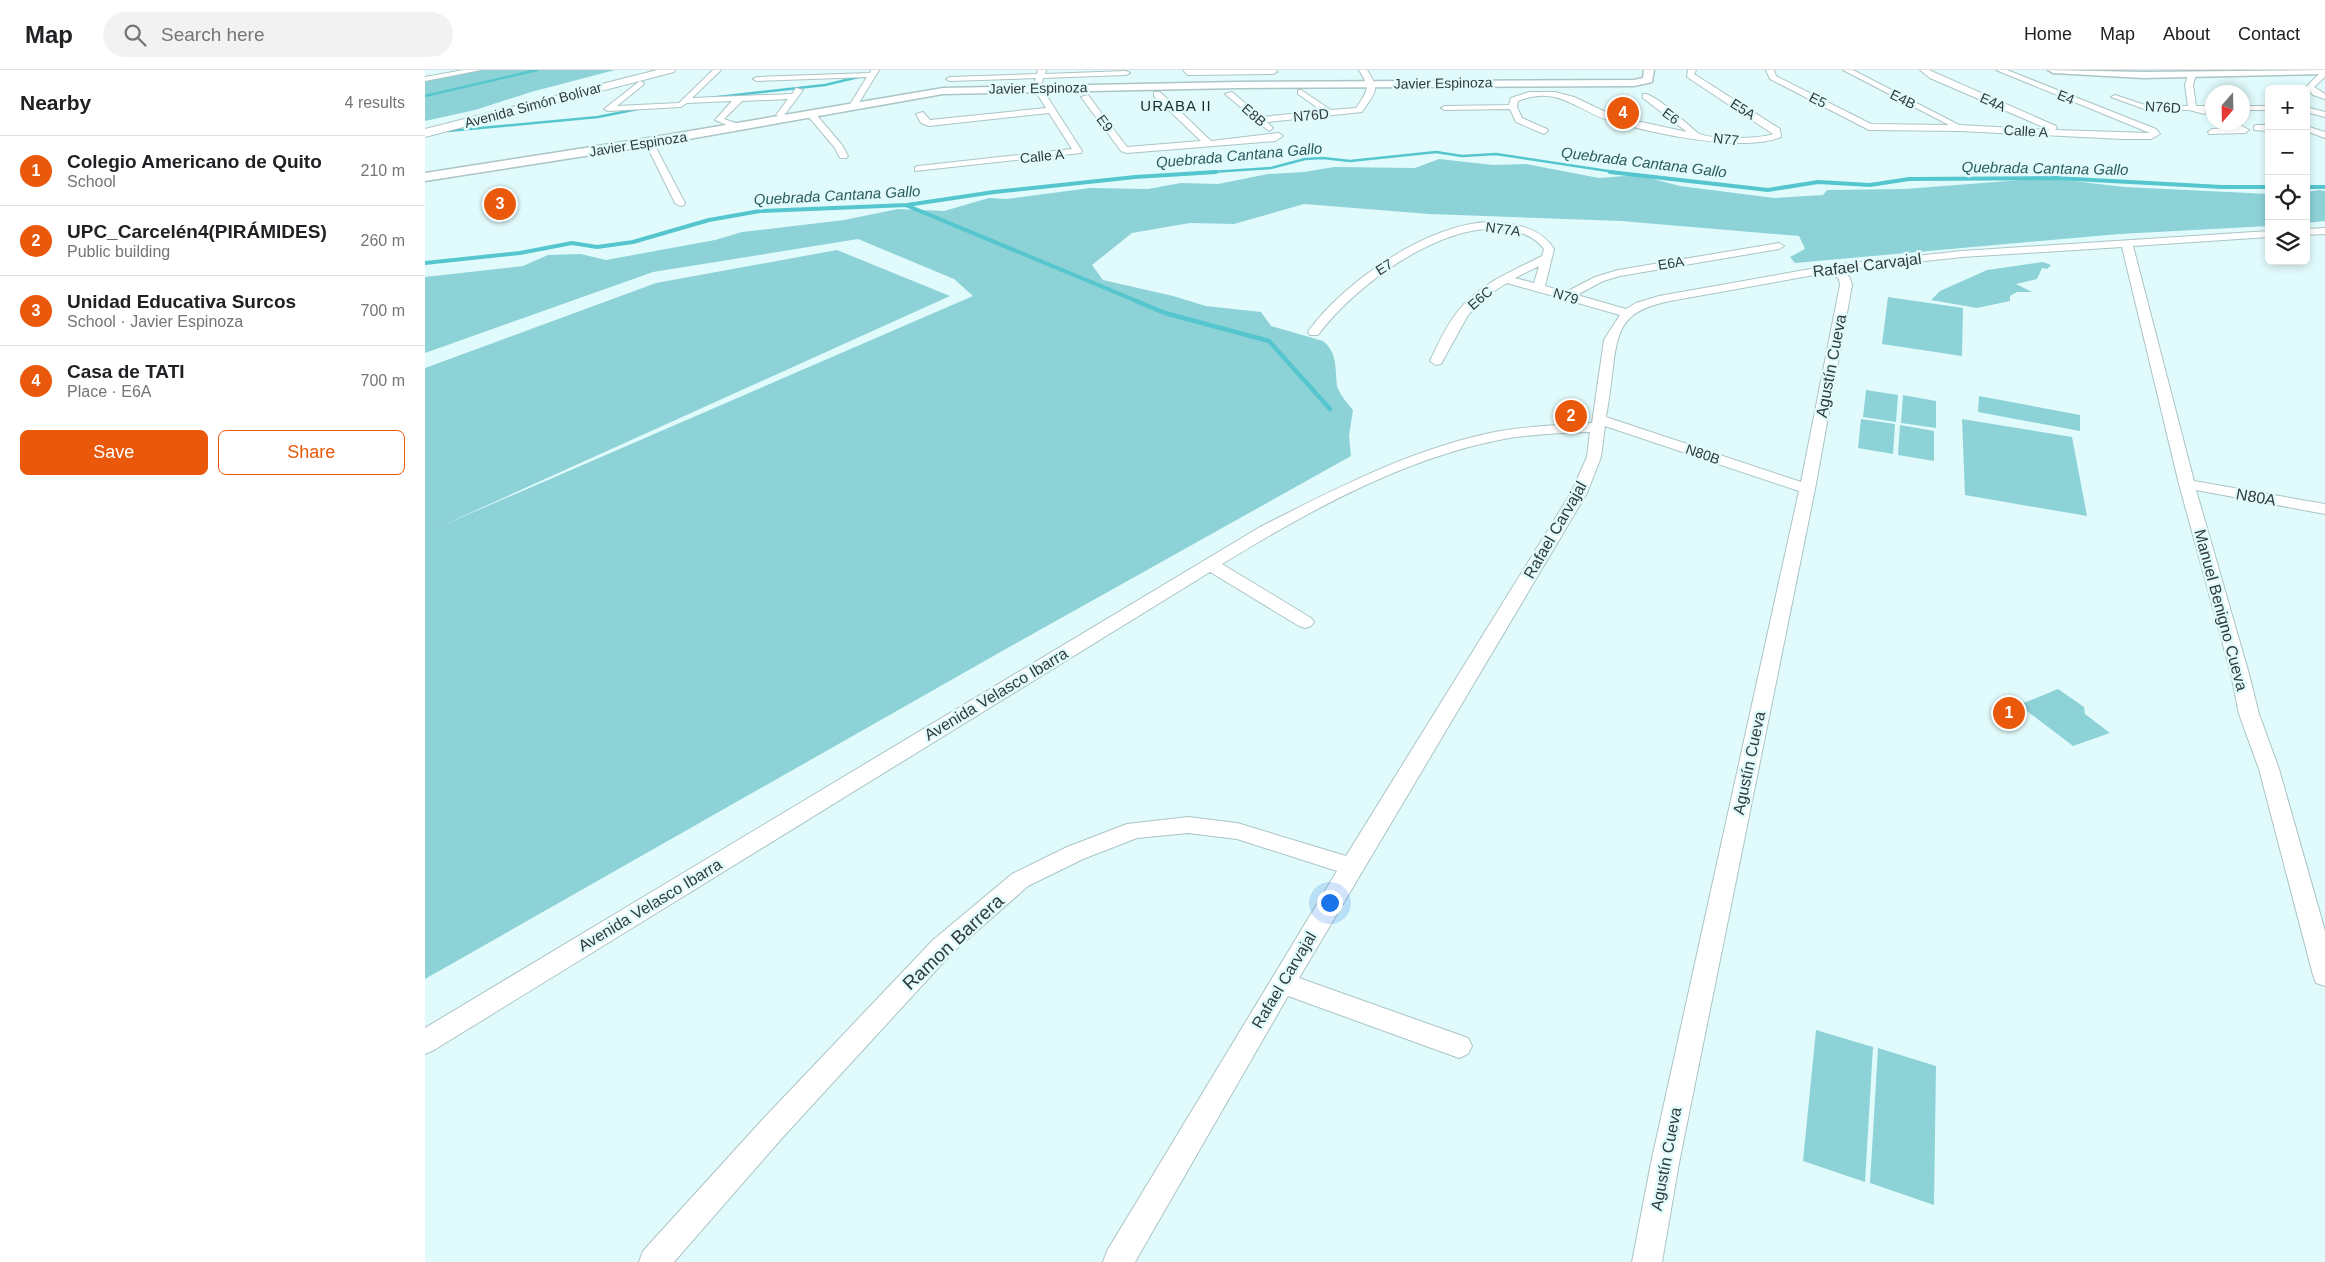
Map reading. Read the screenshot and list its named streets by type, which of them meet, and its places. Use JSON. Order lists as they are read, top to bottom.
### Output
{
  "streets": {
    "highway": ["Avenida Simón Bolívar"],
    "street": [
      "Javier Espinoza",
      "E4",
      "E4B",
      "E5",
      "E4A",
      "N76D",
      "E5A",
      "E8B",
      "E6",
      "E9",
      "Calle A",
      "N77",
      "N77A",
      "E6A",
      "Rafael Carvajal",
      "E7",
      "N79",
      "E6C",
      "Agustín Cueva",
      "N80B",
      "N80A",
      "Manuel Benigno Cueva",
      "Avenida Velasco Ibarra",
      "Ramon Barrera"
    ]
  },
  "crossings": [
    ["Javier Espinoza", "Calle A"],
    ["E4", "Calle A"],
    ["E4B", "Calle A"],
    ["E5", "Calle A"],
    ["E4A", "Calle A"],
    ["N76D", "E8B"],
    ["E5A", "N77"],
    ["E8B", "E9"],
    ["E6", "N77"],
    ["N77A", "E7"],
    ["N77A", "E6C"],
    ["E6A", "N79"],
    ["Rafael Carvajal", "N79"],
    ["Rafael Carvajal", "Agustín Cueva"],
    ["Rafael Carvajal", "N80B"],
    ["Rafael Carvajal", "Manuel Benigno Cueva"],
    ["Rafael Carvajal", "Avenida Velasco Ibarra"],
    ["Rafael Carvajal", "Ramon Barrera"],
    ["N79", "E6C"],
    ["Agustín Cueva", "N80B"],
    ["N80B", "Avenida Velasco Ibarra"],
    ["N80A", "Manuel Benigno Cueva"]
  ],
  "districts": ["URABA II"],
  "water": ["Quebrada Cantana Gallo"],
  "north": "bottom",
  "page": {
    "header": "Map",
    "search": "Search here",
    "nav": [
      "Home",
      "Map",
      "About",
      "Contact"
    ],
    "heading": ["Nearby", "4 results"],
    "map_buttons": ["+", "−"],
    "pins": [
      "4",
      "3",
      "2",
      "1"
    ],
    "list": [
      {
        "mark": "1",
        "name": "Colegio Americano de Quito",
        "note": "School",
        "value": "210 m"
      },
      {
        "mark": "2",
        "name": "UPC_Carcelén4(PIRÁMIDES)",
        "note": "Public building",
        "value": "260 m"
      },
      {
        "mark": "3",
        "name": "Unidad Educativa Surcos",
        "note": "School · Javier Espinoza",
        "value": "700 m"
      },
      {
        "mark": "4",
        "name": "Casa de TATI",
        "note": "Place · E6A",
        "value": "700 m"
      }
    ],
    "buttons": ["Save", "Share"]
  }
}
